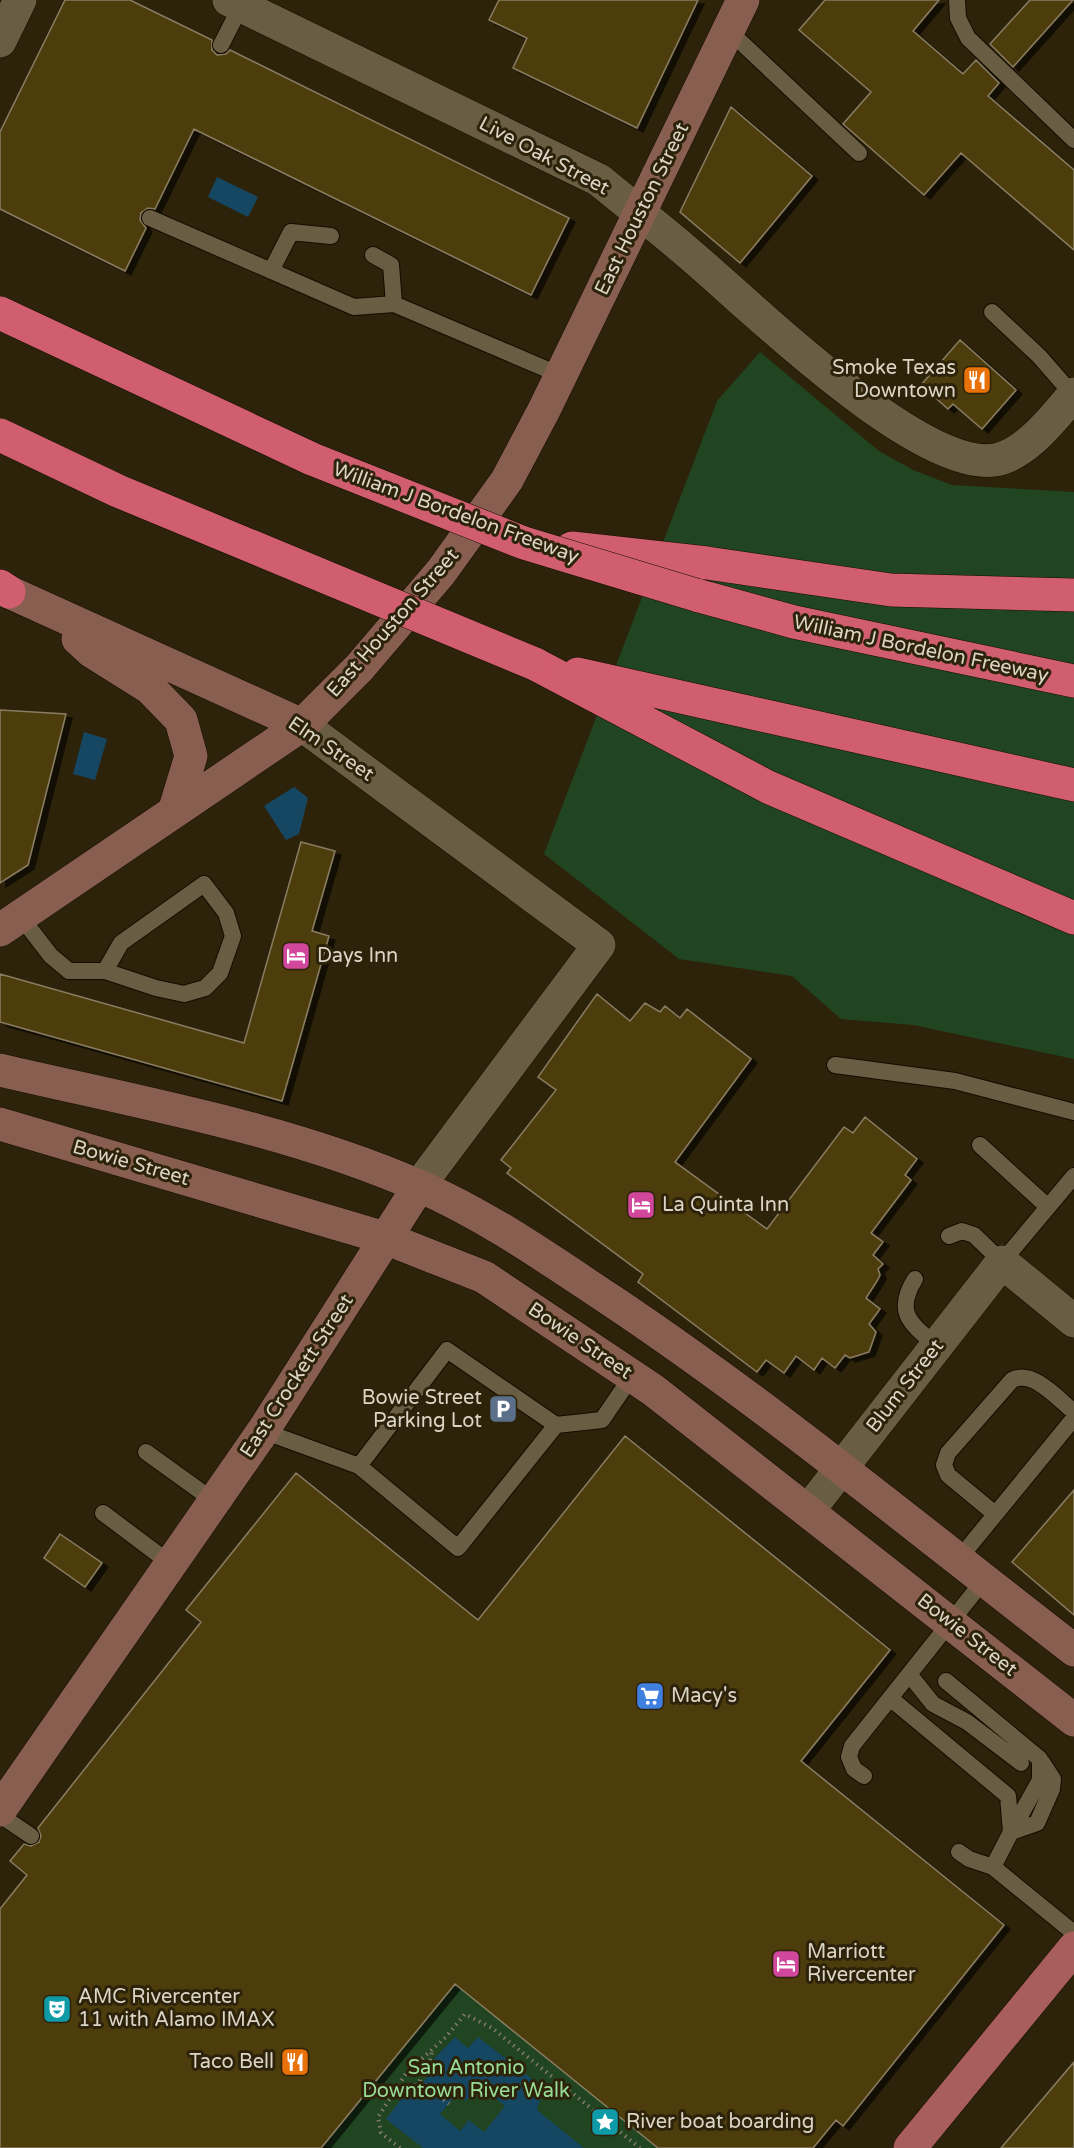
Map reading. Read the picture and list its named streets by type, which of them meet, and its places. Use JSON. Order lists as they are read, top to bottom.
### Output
{
  "streets": {
    "highway": ["William J Bordelon Freeway"],
    "main road": [
      "East Houston Street",
      "Elm Street",
      "Bowie Street",
      "East Crockett Street"
    ],
    "street": ["Live Oak Street", "Blum Street"]
  },
  "crossings": [
    ["Live Oak Street", "East Houston Street"],
    ["East Houston Street", "Elm Street"],
    ["Elm Street", "East Crockett Street"],
    ["Bowie Street", "East Crockett Street"],
    ["Bowie Street", "Blum Street"]
  ],
  "parks": ["San Antonio Downtown River Walk"],
  "places": {
    "restaurant": ["Smoke Texas Downtown", "Taco Bell"],
    "hotel": ["Days Inn", "La Quinta Inn", "Marriott Rivercenter"],
    "parking": ["Bowie Street Parking Lot"],
    "supermarket": ["Macy's"],
    "theatre": ["AMC Rivercenter 11 with Alamo IMAX"],
    "place": ["River boat boarding"]
  }
}
